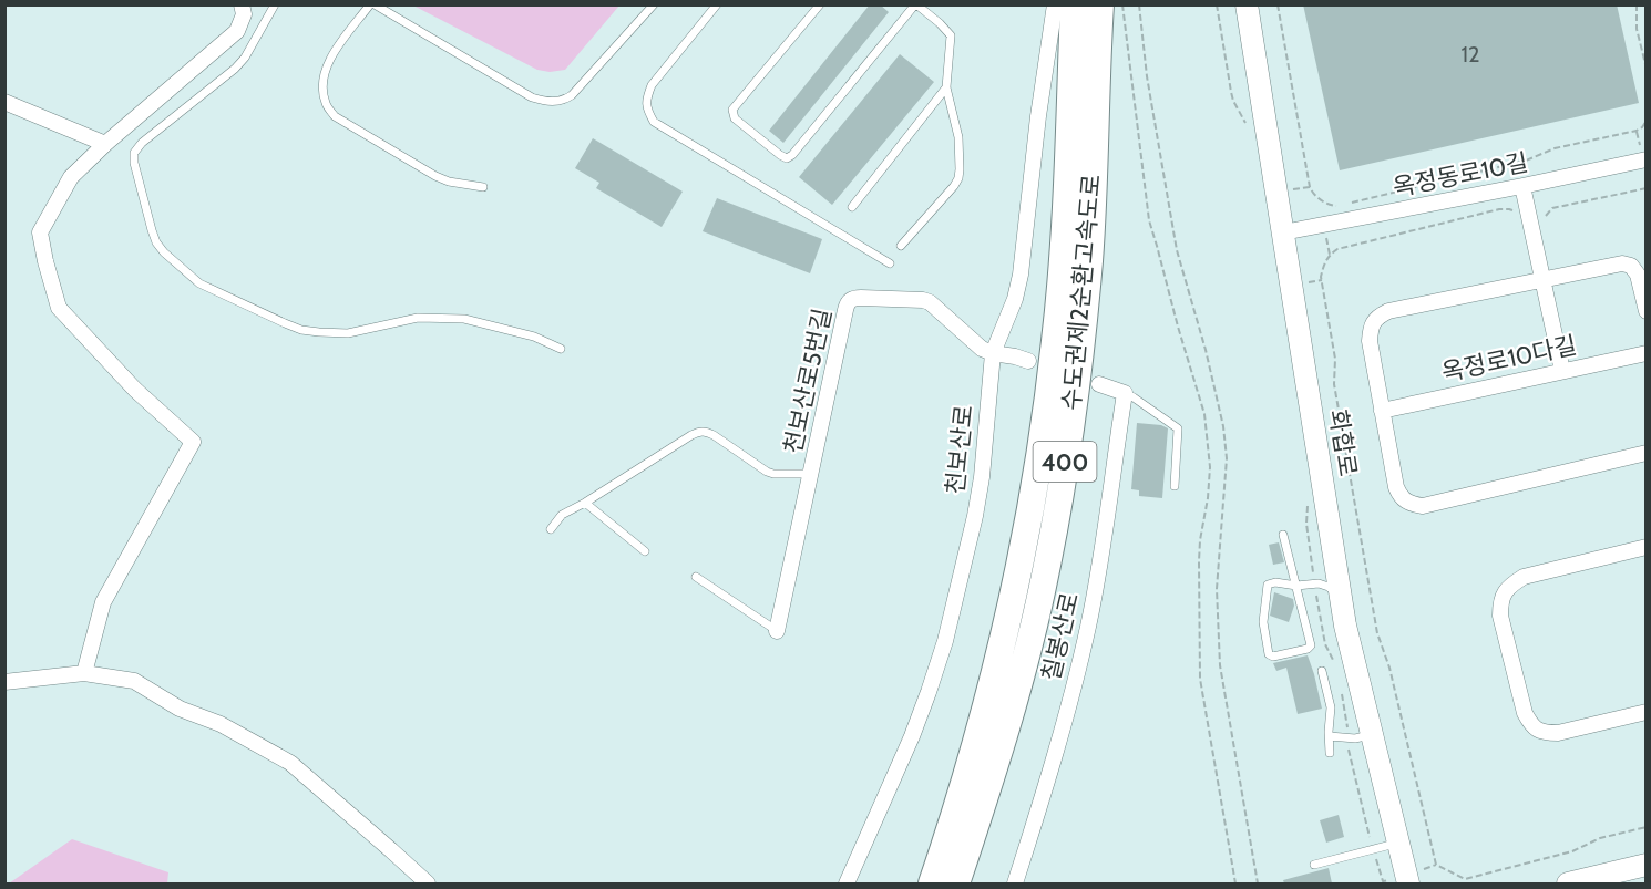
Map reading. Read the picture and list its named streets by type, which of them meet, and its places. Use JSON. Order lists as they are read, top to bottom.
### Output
{
  "streets": {
    "highway": ["수도권제2순환고속도로", "400"],
    "main road": ["화합로"],
    "street": [
      "옥정동로10길",
      "옥정로10다길",
      "천보산로5번길",
      "천보산로",
      "칠봉산로"
    ]
  },
  "crossings": [
    ["옥정동로10길", "화합로"],
    ["천보산로5번길", "천보산로"]
  ],
  "house_numbers": ["12"]
}
